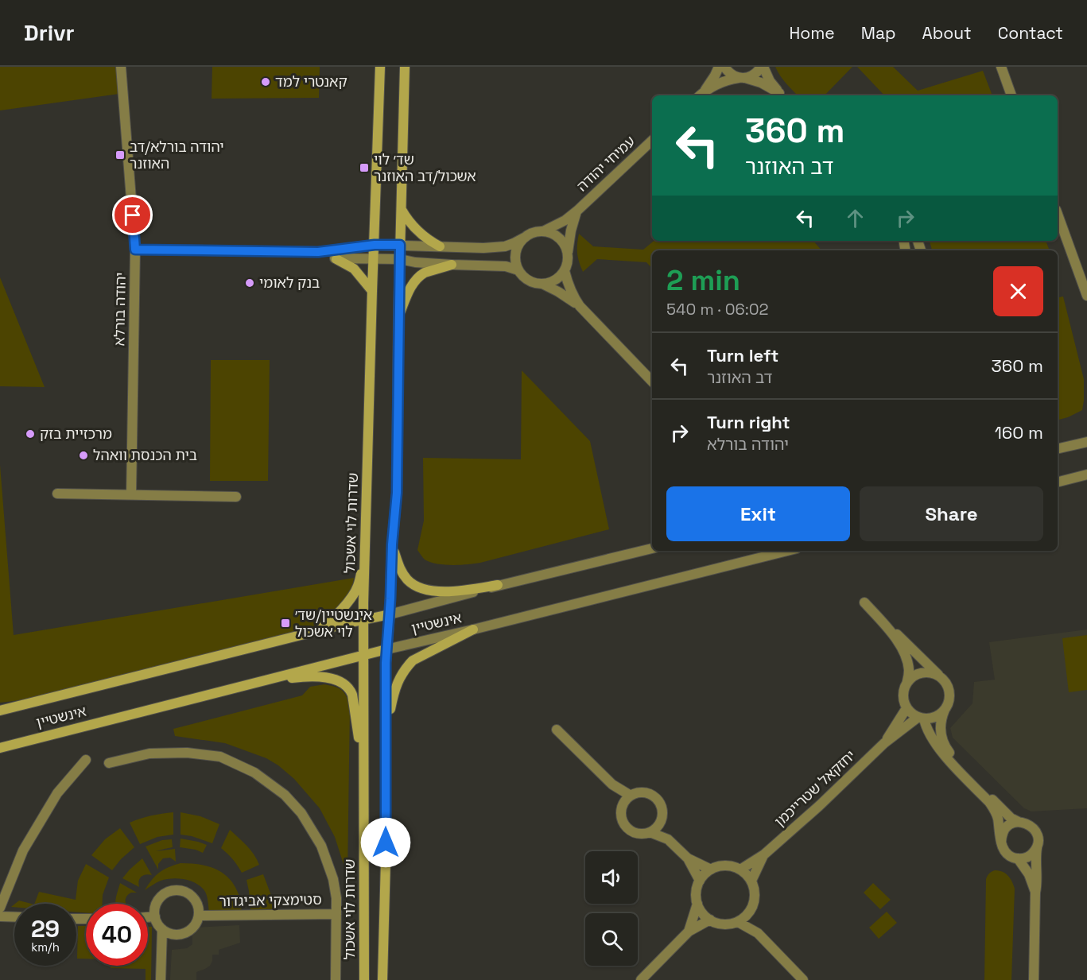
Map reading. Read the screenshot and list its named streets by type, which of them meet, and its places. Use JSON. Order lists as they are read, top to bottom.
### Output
{
  "streets": {
    "street": [
      "עמיחי יהודה",
      "יהודה בורלא",
      "שדרות לוי אשכול",
      "אינשטיין",
      "יחזקאל שטרייכמן",
      "סטימצקי אביגדור"
    ]
  },
  "crossings": [
    ["שדרות לוי אשכול", "אינשטיין"],
    ["שדרות לוי אשכול", "סטימצקי אביגדור"]
  ],
  "places": {
    "other": [
      "קאנטרי למד",
      "בנק לאומי",
      "מרכזיית בזק",
      "בית הכנסת וואהל"
    ],
    "transit": ["יהודה בורלא/דב האוזנר", "שד׳ לוי אשכול/דב האוזנר", "אינשטיין/שד׳ לוי אשכול"]
  },
  "page": {
    "header": "Drivr",
    "nav": [
      "Home",
      "Map",
      "About",
      "Contact"
    ],
    "turn": ["360 m", "דב האוזנר"],
    "heading": ["2 min", "540 m · 06:02"],
    "list": [
      {
        "name": "Turn left",
        "note": "דב האוזנר",
        "value": "360 m"
      },
      {
        "name": "Turn right",
        "note": "יהודה בורלא",
        "value": "160 m"
      }
    ],
    "buttons": ["Exit", "Share"],
    "speed": "29 km/h",
    "limit": "40"
  }
}
